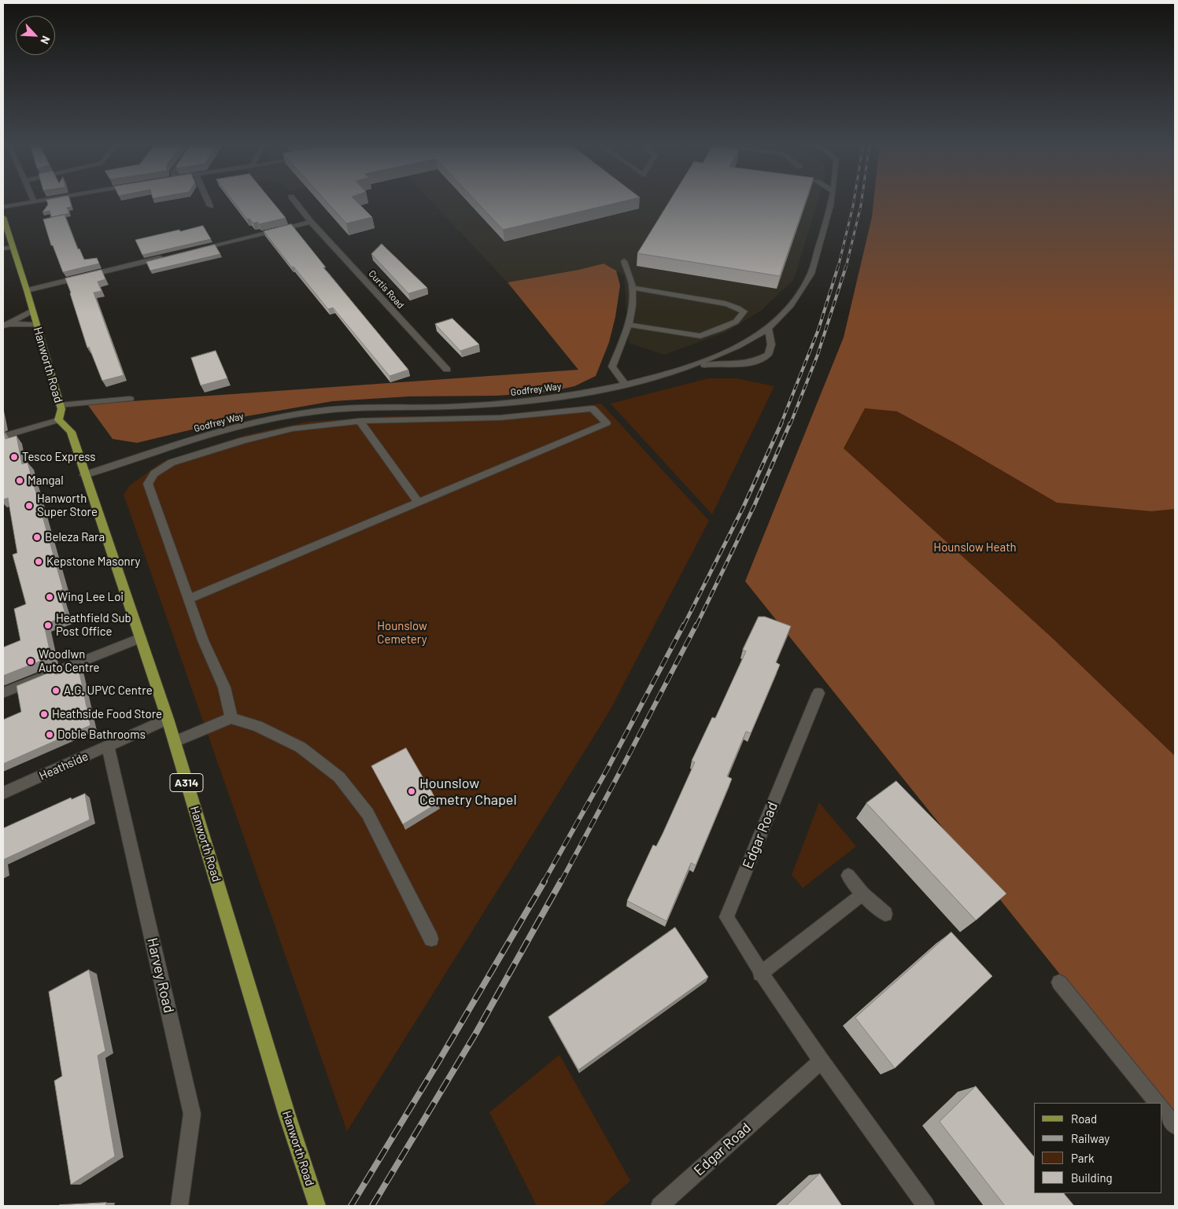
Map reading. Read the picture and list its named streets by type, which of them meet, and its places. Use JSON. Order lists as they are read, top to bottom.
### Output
{
  "streets": {
    "main road": ["Hanworth Road", "A314"],
    "street": [
      "Curtis Road",
      "Godfrey Way",
      "Heathside",
      "Edgar Road",
      "Harvey Road"
    ]
  },
  "crossings": [
    ["Hanworth Road", "Godfrey Way"],
    ["Hanworth Road", "Heathside"],
    ["Heathside", "Harvey Road"]
  ],
  "parks": ["Hounslow Heath", "Hounslow Cemetery"],
  "places": [
    "Tesco Express",
    "Mangal",
    "Hanworth Super Store",
    "Beleza Rara",
    "Kepstone Masonry",
    "Wing Lee Loi",
    "Heathfield Sub Post Office",
    "Woodlwn Auto Centre",
    "A.G. UPVC Centre",
    "Heathside Food Store",
    "Doble Bathrooms",
    "Hounslow Cemetry Chapel"
  ],
  "legend": [
    "Road",
    "Railway",
    "Park",
    "Building"
  ],
  "north": "bottom right"
}
